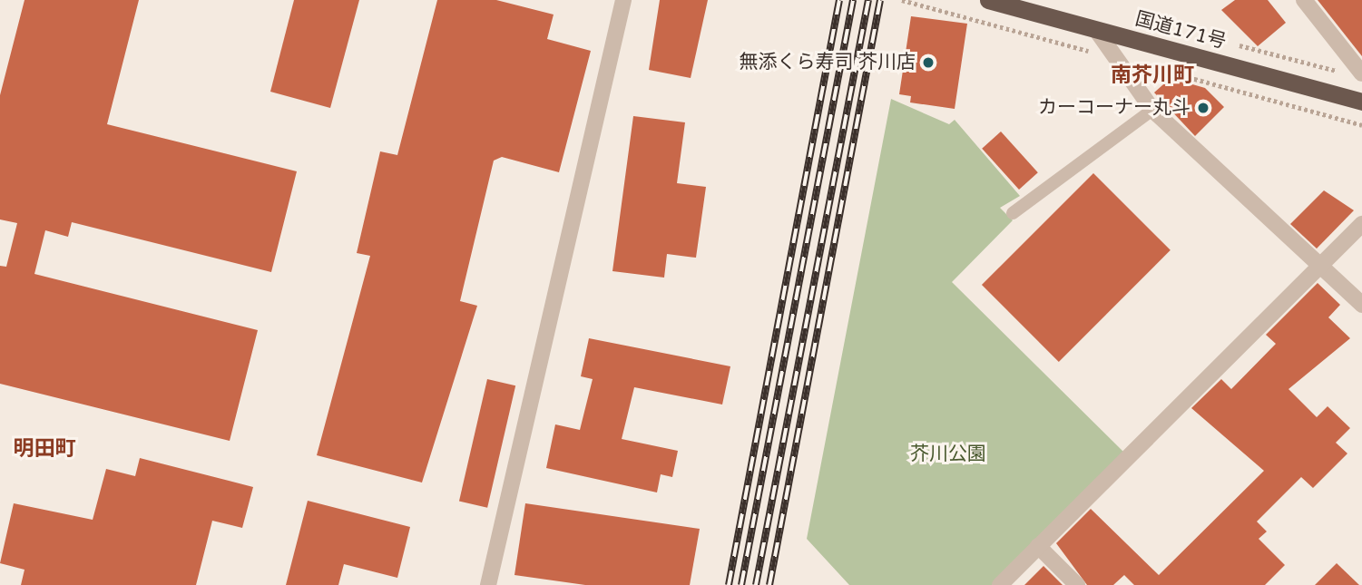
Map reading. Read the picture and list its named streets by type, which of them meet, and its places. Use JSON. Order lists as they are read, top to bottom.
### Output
{
  "streets": {
    "highway": ["国道171号"]
  },
  "districts": ["南芥川町", "明田町"],
  "parks": ["芥川公園"],
  "places": ["無添くら寿司 芥川店", "カーコーナー丸斗"]
}
